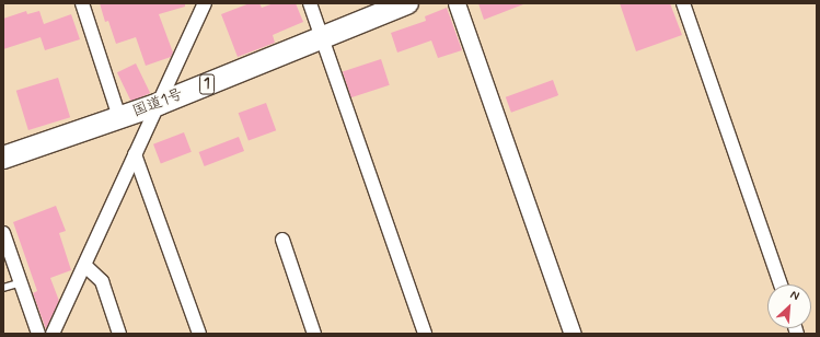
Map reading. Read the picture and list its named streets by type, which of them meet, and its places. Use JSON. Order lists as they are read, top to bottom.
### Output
{
  "streets": {
    "highway": ["1", "国道1号"]
  },
  "north": "top right"
}
